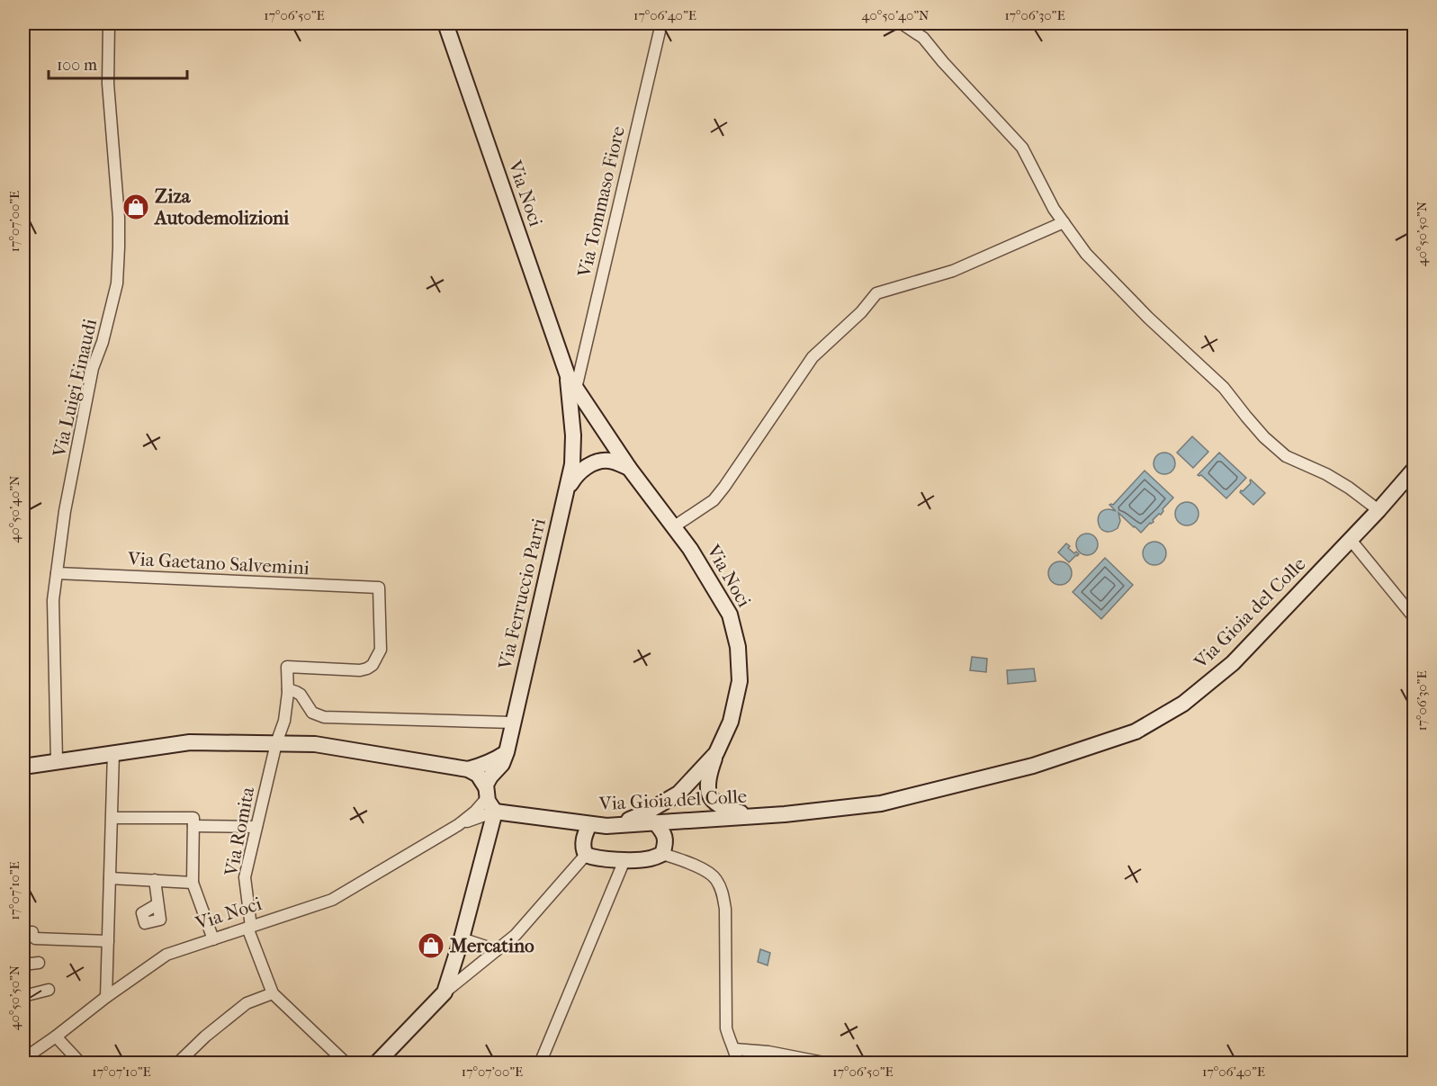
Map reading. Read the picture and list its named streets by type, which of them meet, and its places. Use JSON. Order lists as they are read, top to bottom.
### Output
{
  "streets": {
    "main road": ["Via Noci", "Via Ferruccio Parri", "Via Gioia del Colle"],
    "street": [
      "Via Tommaso Fiore",
      "Via Luigi Einaudi",
      "Via Gaetano Salvemini",
      "Via Romita"
    ]
  },
  "crossings": [
    ["Via Noci", "Via Tommaso Fiore"],
    ["Via Noci", "Via Ferruccio Parri"],
    ["Via Noci", "Via Gioia del Colle"],
    ["Via Noci", "Via Romita"],
    ["Via Tommaso Fiore", "Via Ferruccio Parri"],
    ["Via Luigi Einaudi", "Via Gaetano Salvemini"],
    ["Via Gaetano Salvemini", "Via Romita"]
  ],
  "places": {
    "shop": ["Ziza Autodemolizioni", "Mercatino"]
  },
  "scale_bar": "100 m",
  "coordinates": [
    "17°06'50\"E",
    "17°06'40\"E",
    "40°50'40\"N",
    "17°06'30\"E",
    "17°07'00\"E",
    "40°50'50\"N",
    "17°07'10\"E"
  ]
}
